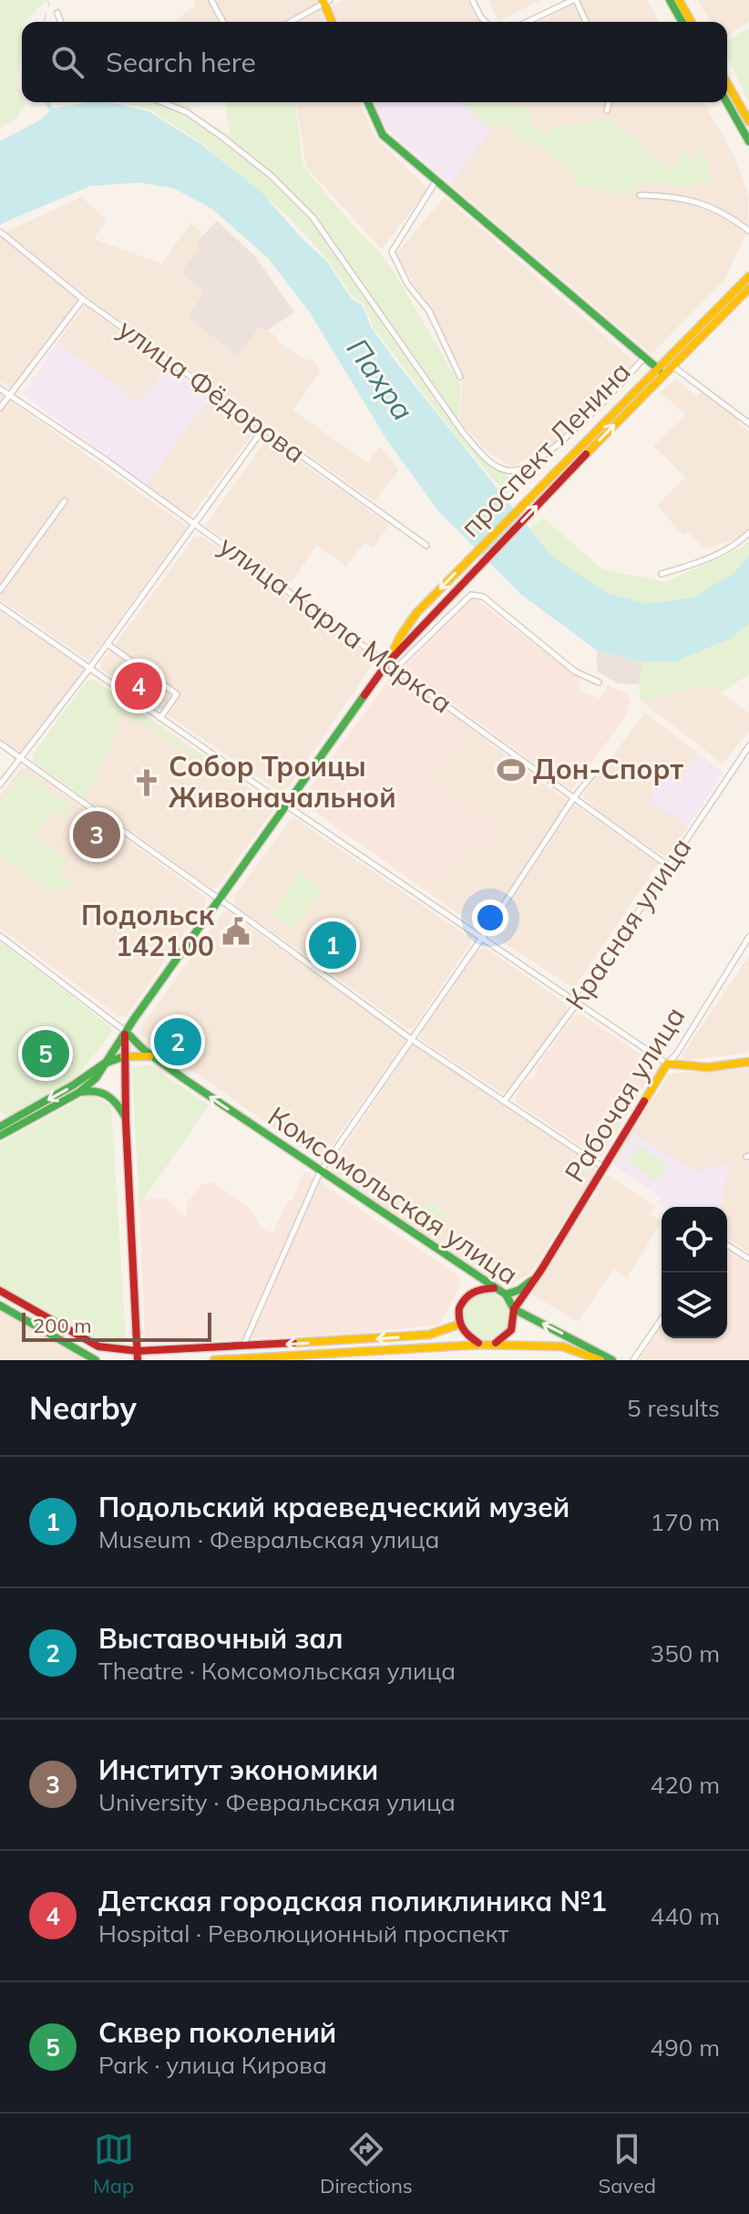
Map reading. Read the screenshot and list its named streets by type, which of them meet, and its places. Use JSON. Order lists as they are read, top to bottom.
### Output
{
  "streets": {
    "main road": ["проспект Ленина", "Рабочая улица", "Комсомольская улица"],
    "street": ["улица Фёдорова", "улица Карла Маркса", "Красная улица"]
  },
  "crossings": [
    ["проспект Ленина", "улица Карла Маркса"],
    ["проспект Ленина", "Комсомольская улица"],
    ["улица Карла Маркса", "Красная улица"],
    ["Рабочая улица", "Комсомольская улица"]
  ],
  "water": ["Пахра"],
  "places": {
    "sports": ["Дон-Спорт"],
    "church": ["Собор Троицы Живоначальной"],
    "public building": ["Подольск 142100"]
  },
  "scale_bar": "200 m",
  "page": {
    "search": "Search here",
    "pins": [
      "4",
      "3",
      "1",
      "2",
      "5"
    ],
    "scale": "200 m",
    "heading": ["Nearby", "5 results"],
    "list": [
      {
        "mark": "1",
        "name": "Подольский краеведческий музей",
        "note": "Museum · Февральская улица",
        "value": "170 m"
      },
      {
        "mark": "2",
        "name": "Выставочный зал",
        "note": "Theatre · Комсомольская улица",
        "value": "350 m"
      },
      {
        "mark": "3",
        "name": "Институт экономики",
        "note": "University · Февральская улица",
        "value": "420 m"
      },
      {
        "mark": "4",
        "name": "Детская городская поликлиника №1",
        "note": "Hospital · Революционный проспект",
        "value": "440 m"
      },
      {
        "mark": "5",
        "name": "Сквер поколений",
        "note": "Park · улица Кирова",
        "value": "490 m"
      }
    ],
    "nav": ["Map", "Directions", "Saved"]
  }
}
